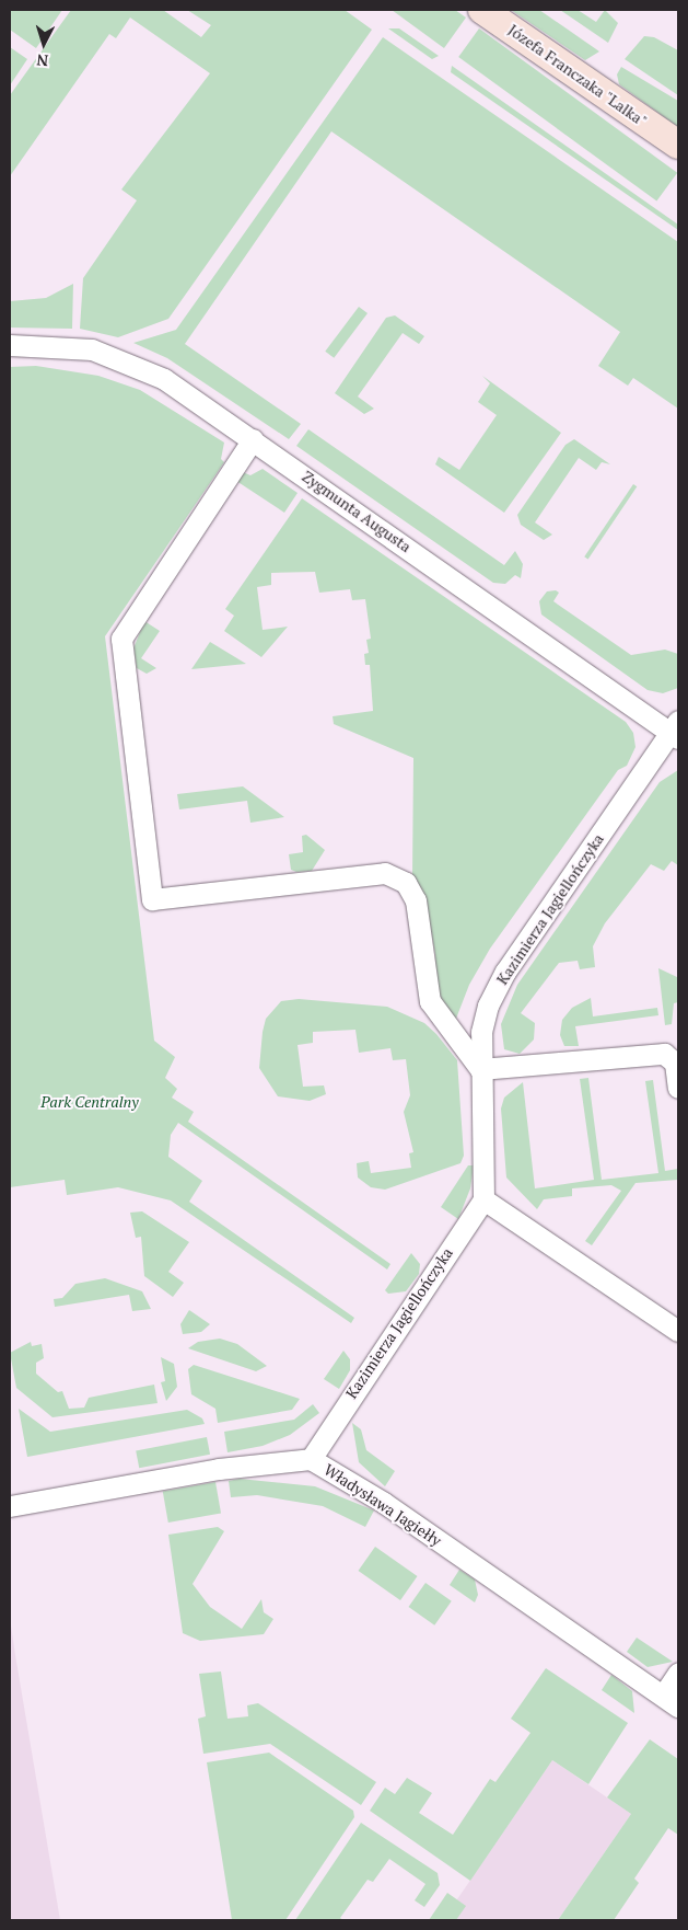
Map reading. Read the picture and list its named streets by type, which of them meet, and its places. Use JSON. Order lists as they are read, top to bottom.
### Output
{
  "streets": {
    "street": [
      "Józefa Franczaka \"Lalka\"",
      "Zygmunta Augusta",
      "Kazimierza Jagiellończyka",
      "Władysława Jagiełły"
    ]
  },
  "crossings": [
    ["Zygmunta Augusta", "Kazimierza Jagiellończyka"],
    ["Kazimierza Jagiellończyka", "Władysława Jagiełły"]
  ],
  "parks": ["Park Centralny"],
  "north": "bottom"
}
